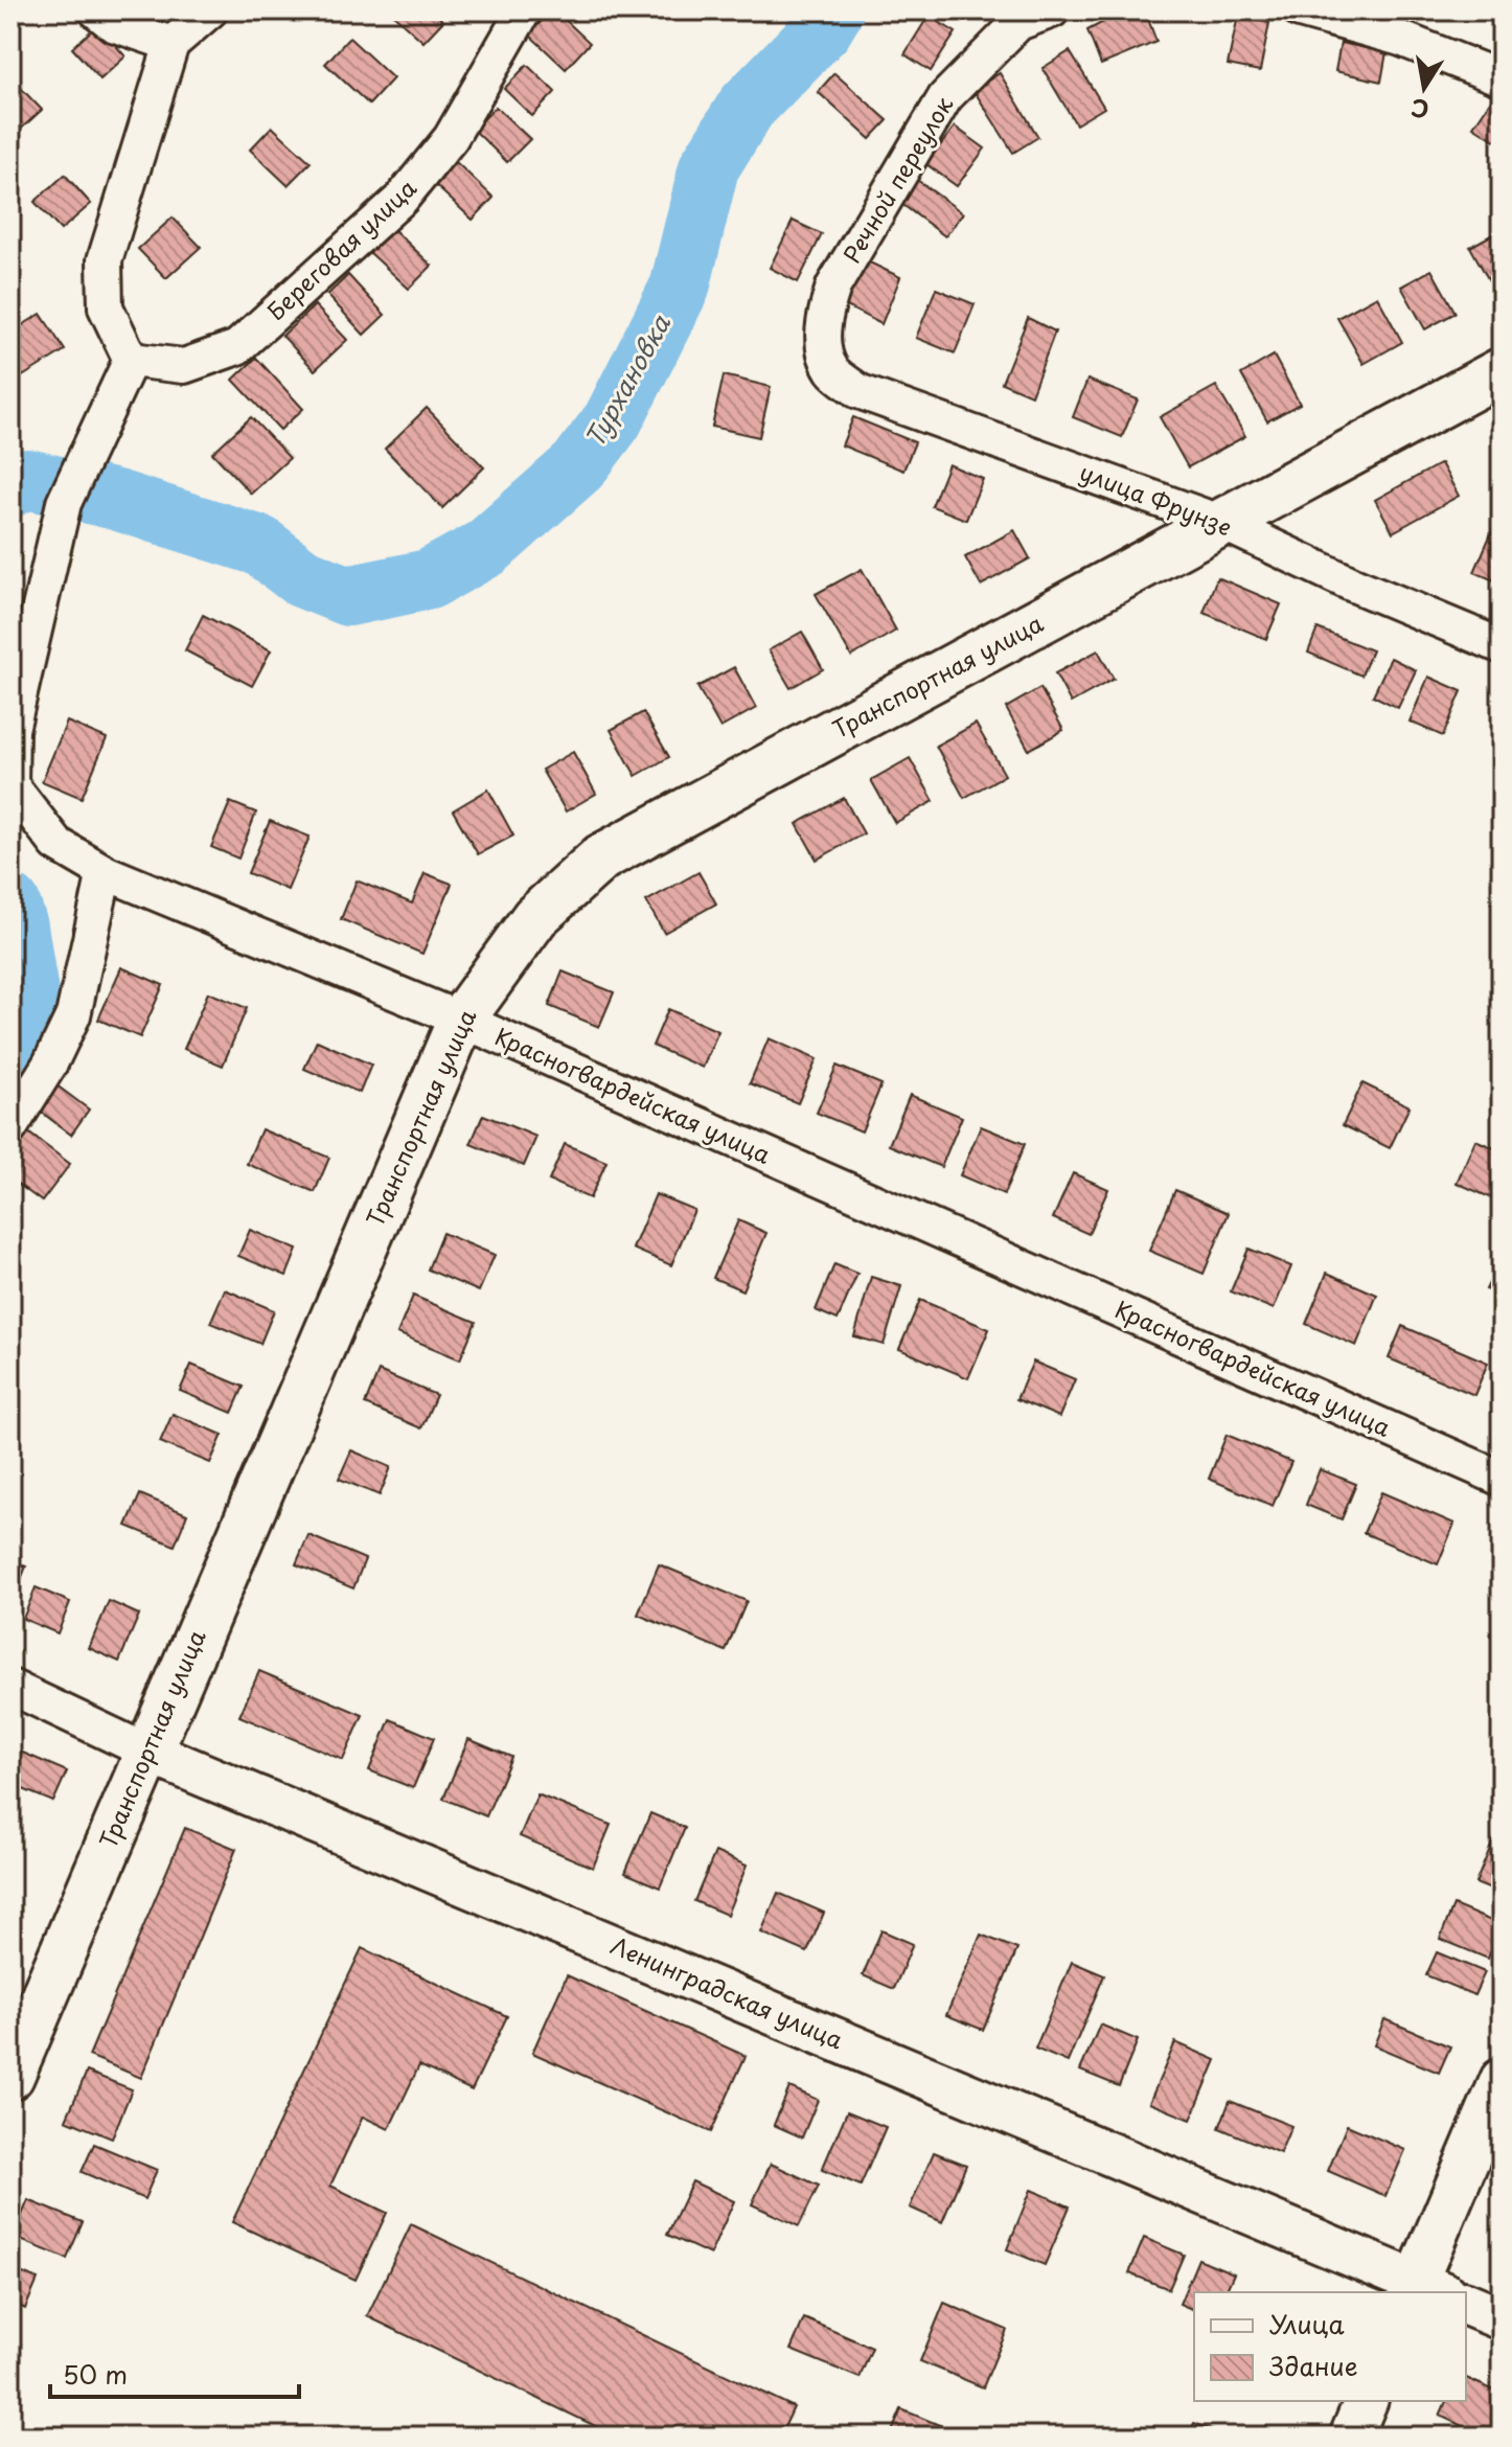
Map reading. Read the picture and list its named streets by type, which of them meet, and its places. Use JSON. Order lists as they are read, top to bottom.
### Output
{
  "streets": {
    "main road": ["Транспортная улица"],
    "street": [
      "Речной переулок",
      "Береговая улица",
      "улица Фрунзе",
      "Красногвардейская улица",
      "Ленинградская улица"
    ]
  },
  "crossings": [
    ["Речной переулок", "улица Фрунзе"],
    ["Береговая улица", "Красногвардейская улица"],
    ["улица Фрунзе", "Транспортная улица"],
    ["Транспортная улица", "Красногвардейская улица"],
    ["Транспортная улица", "Ленинградская улица"]
  ],
  "water": ["Турхановка"],
  "legend": ["Улица", "Здание"],
  "scale_bar": "50 m",
  "north": "bottom"
}
